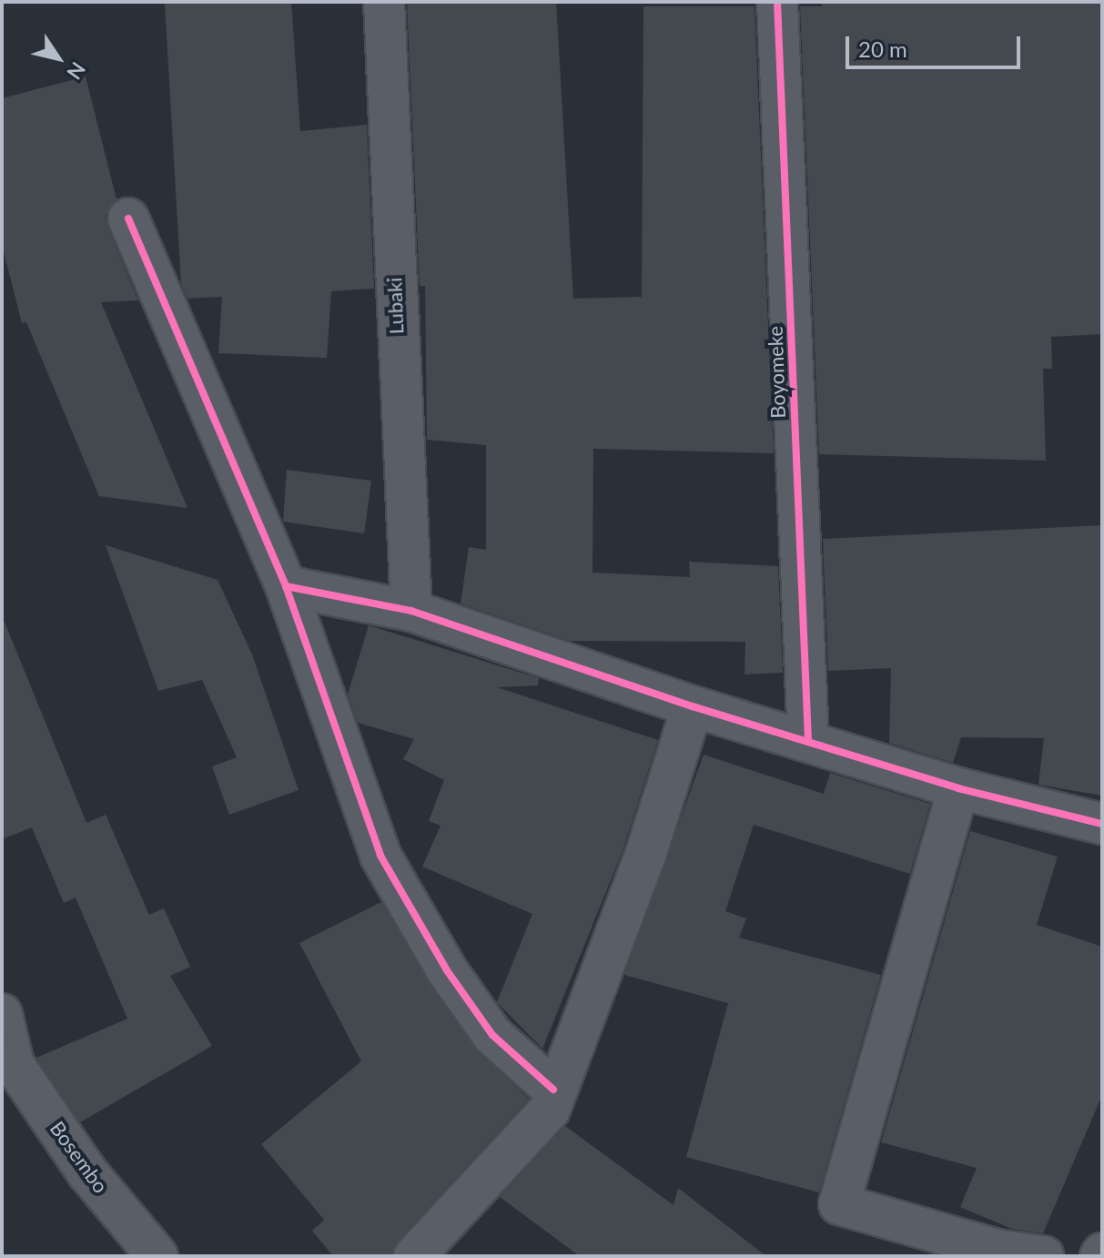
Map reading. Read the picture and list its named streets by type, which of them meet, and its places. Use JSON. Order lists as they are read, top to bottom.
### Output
{
  "streets": {
    "street": ["Lubaki", "Boyomeke", "Bosembo"]
  },
  "scale_bar": "20 m",
  "north": "bottom right"
}
